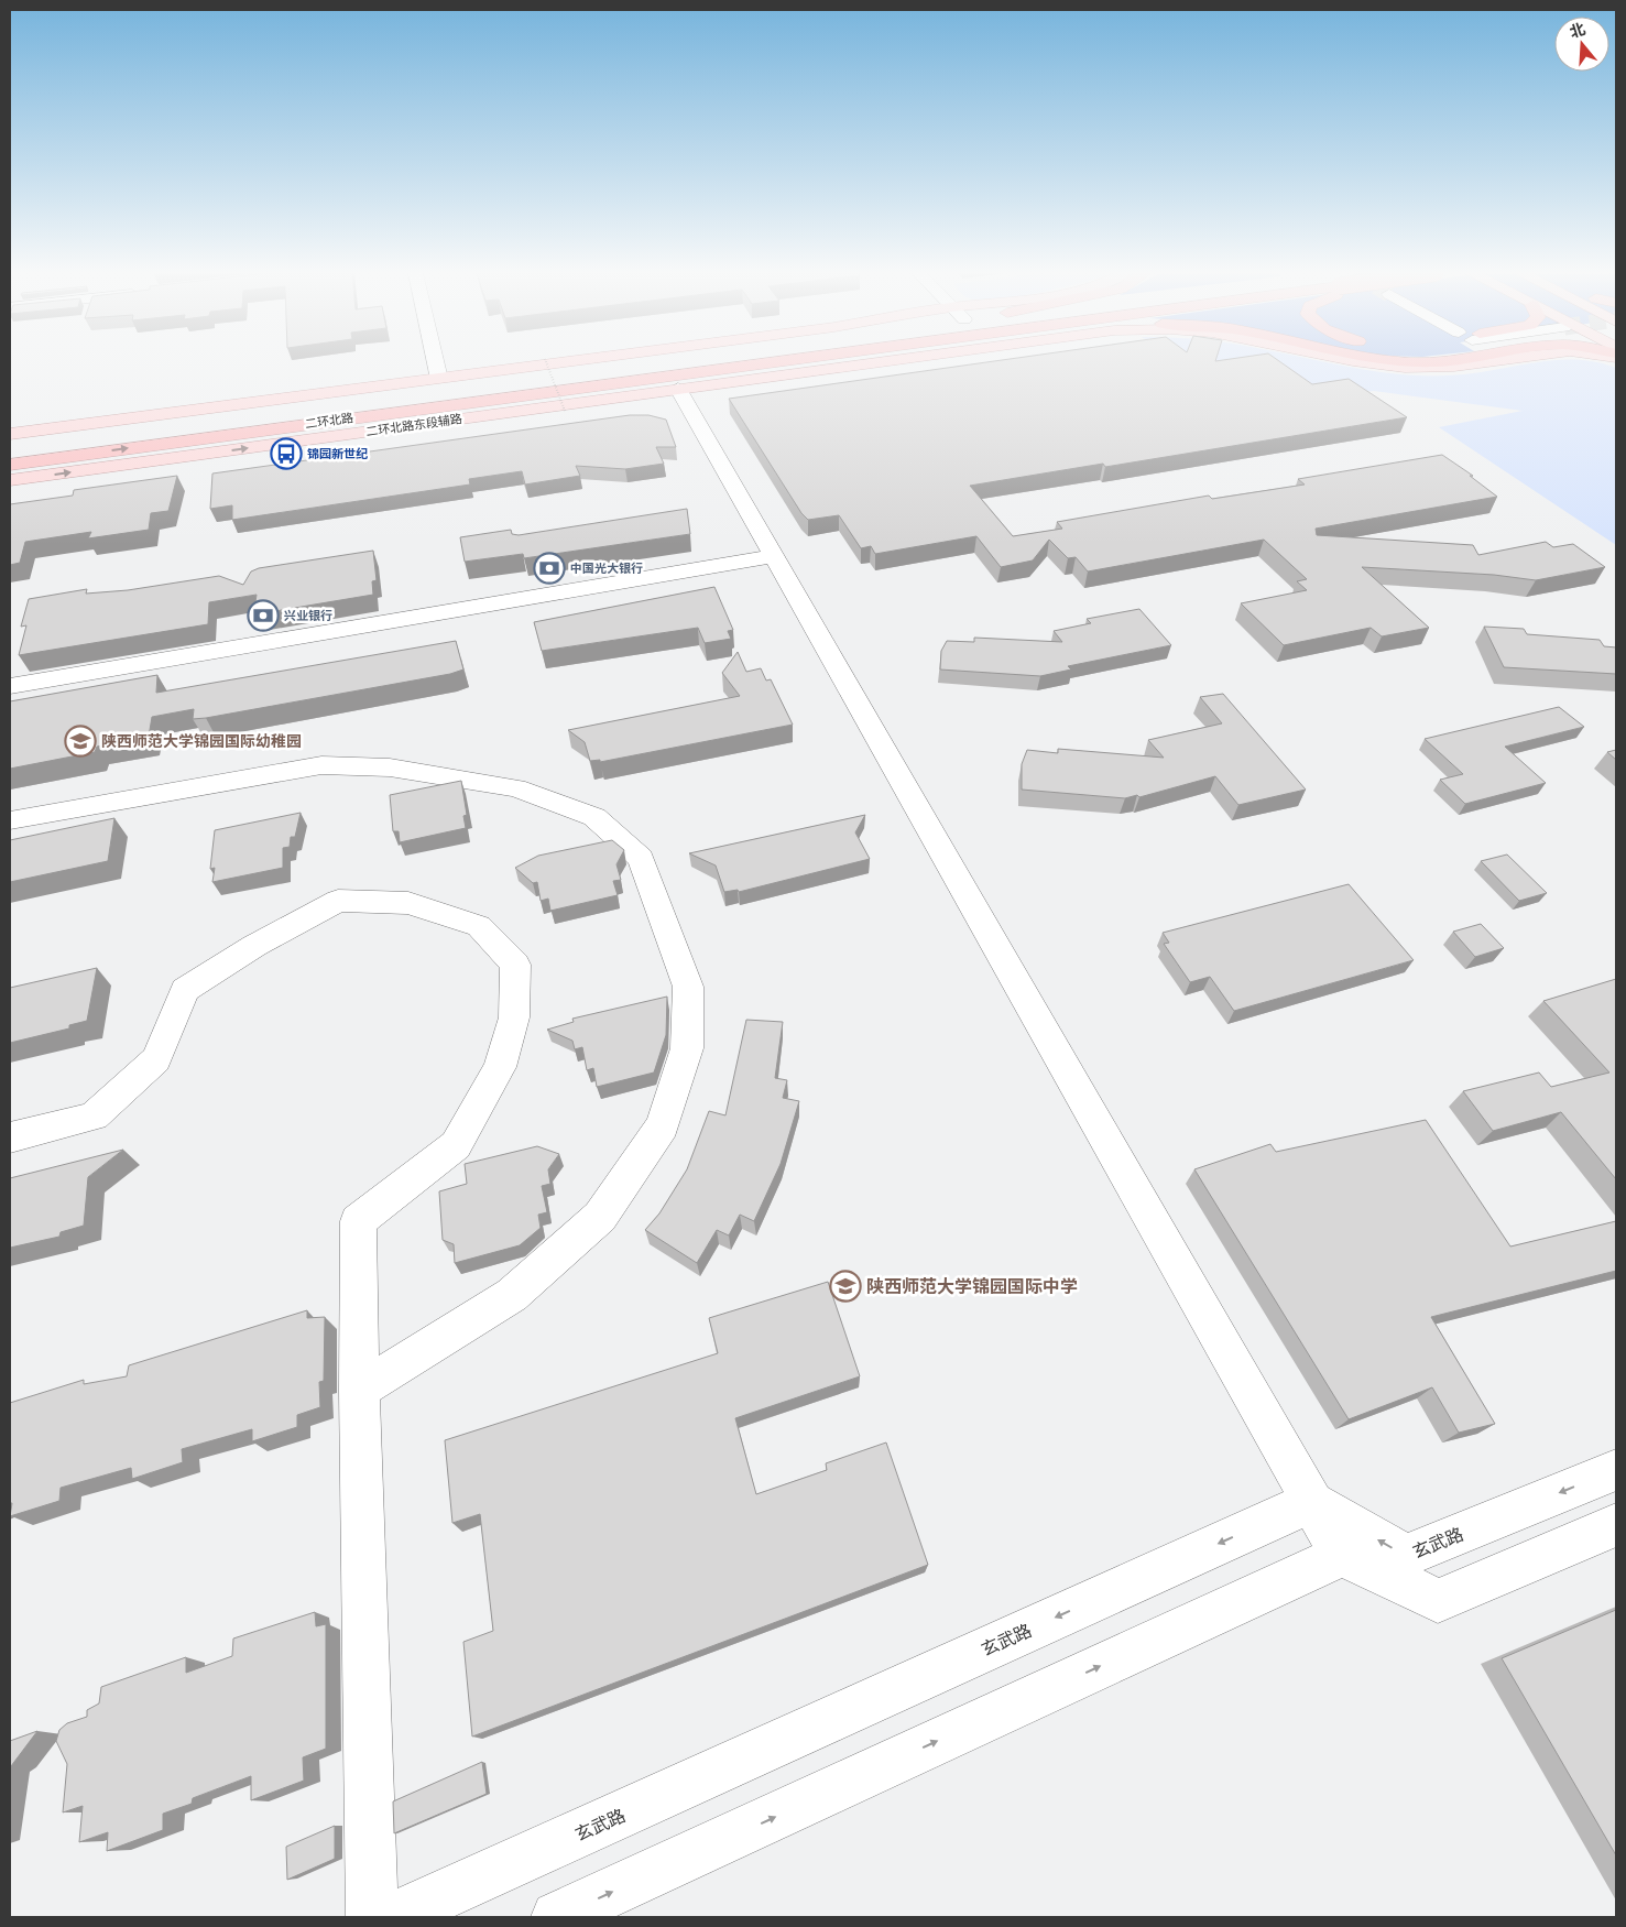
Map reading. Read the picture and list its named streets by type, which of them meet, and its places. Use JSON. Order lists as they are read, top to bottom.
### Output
{
  "streets": {
    "highway": ["二环北路"],
    "main road": ["二环北路东段辅路"],
    "street": ["玄武路"]
  },
  "places": {
    "bus stop": ["锦园新世纪"],
    "bank": ["中国光大银行", "兴业银行"],
    "school or university": ["陕西师范大学锦园国际幼稚园", "陕西师范大学锦园国际中学"]
  },
  "north": "top"
}
